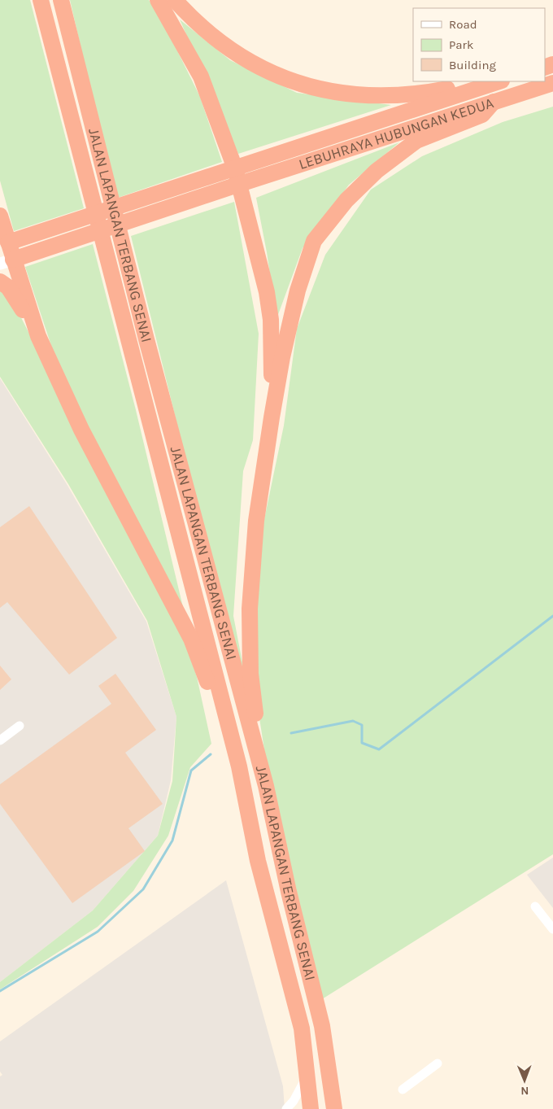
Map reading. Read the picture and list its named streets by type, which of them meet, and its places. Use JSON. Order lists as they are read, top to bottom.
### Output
{
  "streets": {
    "highway": ["LEBUHRAYA HUBUNGAN KEDUA", "JALAN LAPANGAN TERBANG SENAI"]
  },
  "legend": ["Road", "Park", "Building"],
  "north": "bottom"
}
